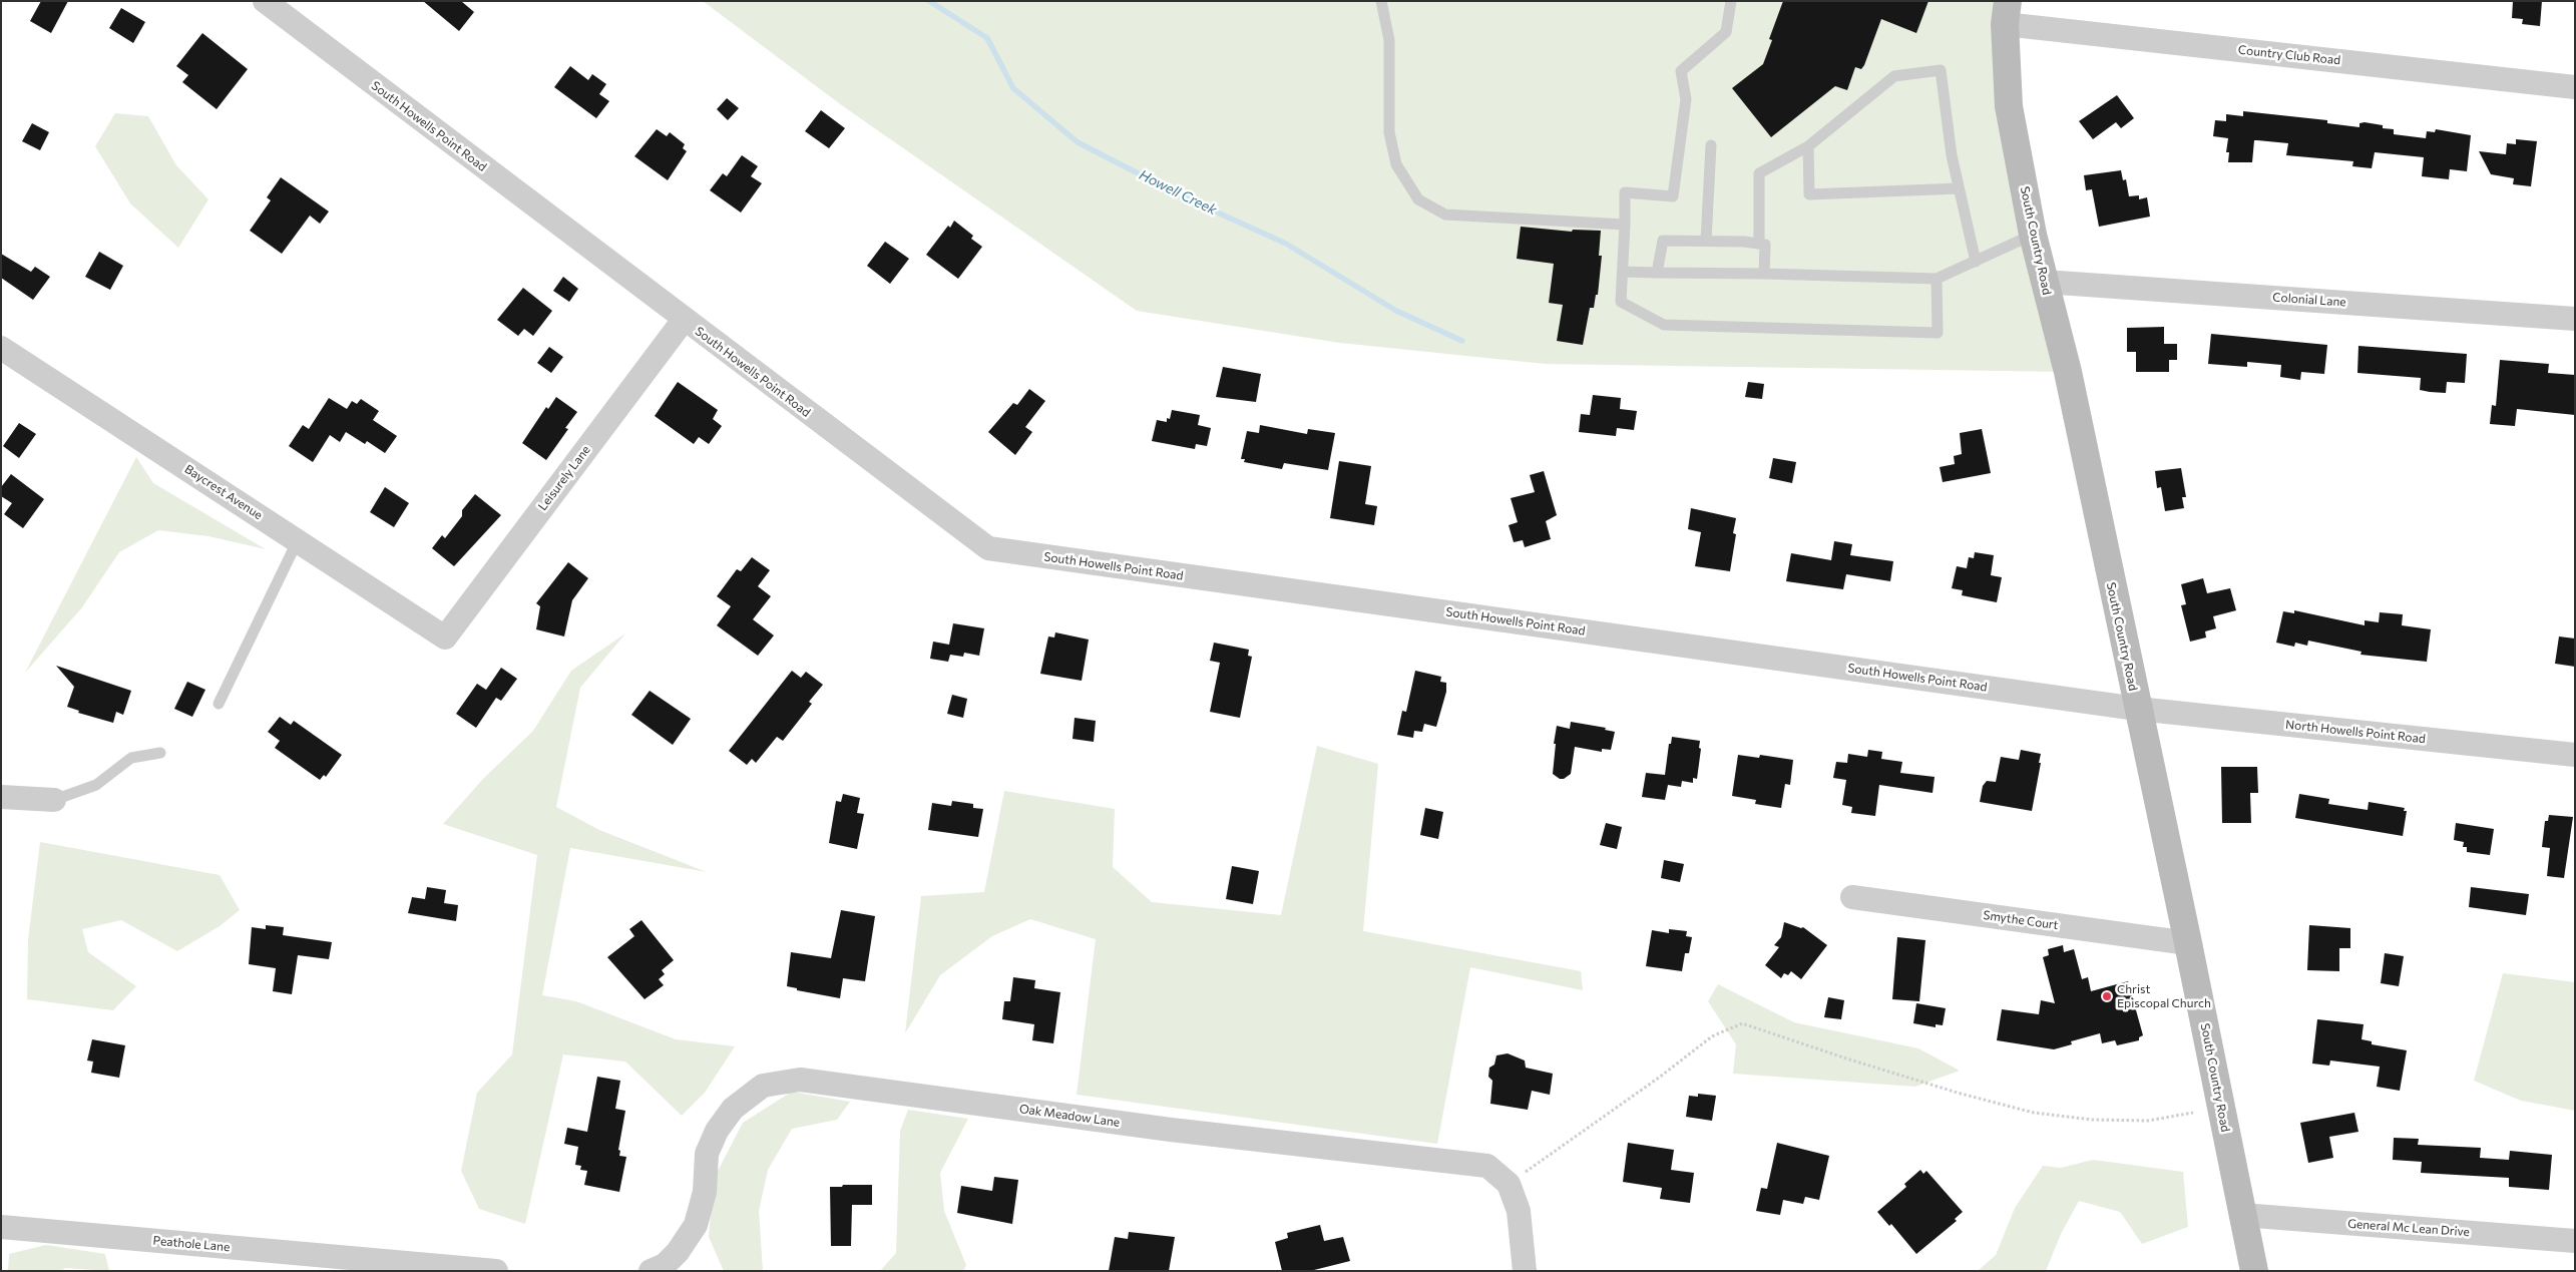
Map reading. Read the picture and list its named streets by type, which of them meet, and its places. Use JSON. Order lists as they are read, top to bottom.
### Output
{
  "streets": {
    "main road": ["South Country Road"],
    "street": [
      "Country Club Road",
      "South Howells Point Road",
      "Colonial Lane",
      "Leisurely Lane",
      "Baycrest Avenue",
      "North Howells Point Road",
      "Smythe Court",
      "Oak Meadow Lane",
      "General Mc Lean Drive",
      "Peathole Lane"
    ]
  },
  "crossings": [
    ["Country Club Road", "South Country Road"],
    ["South Howells Point Road", "South Country Road"],
    ["South Howells Point Road", "Leisurely Lane"],
    ["South Howells Point Road", "North Howells Point Road"],
    ["South Country Road", "Colonial Lane"],
    ["South Country Road", "North Howells Point Road"],
    ["South Country Road", "Smythe Court"],
    ["South Country Road", "General Mc Lean Drive"],
    ["Leisurely Lane", "Baycrest Avenue"]
  ],
  "water": ["Howell Creek"],
  "places": ["Christ Episcopal Church"]
}
